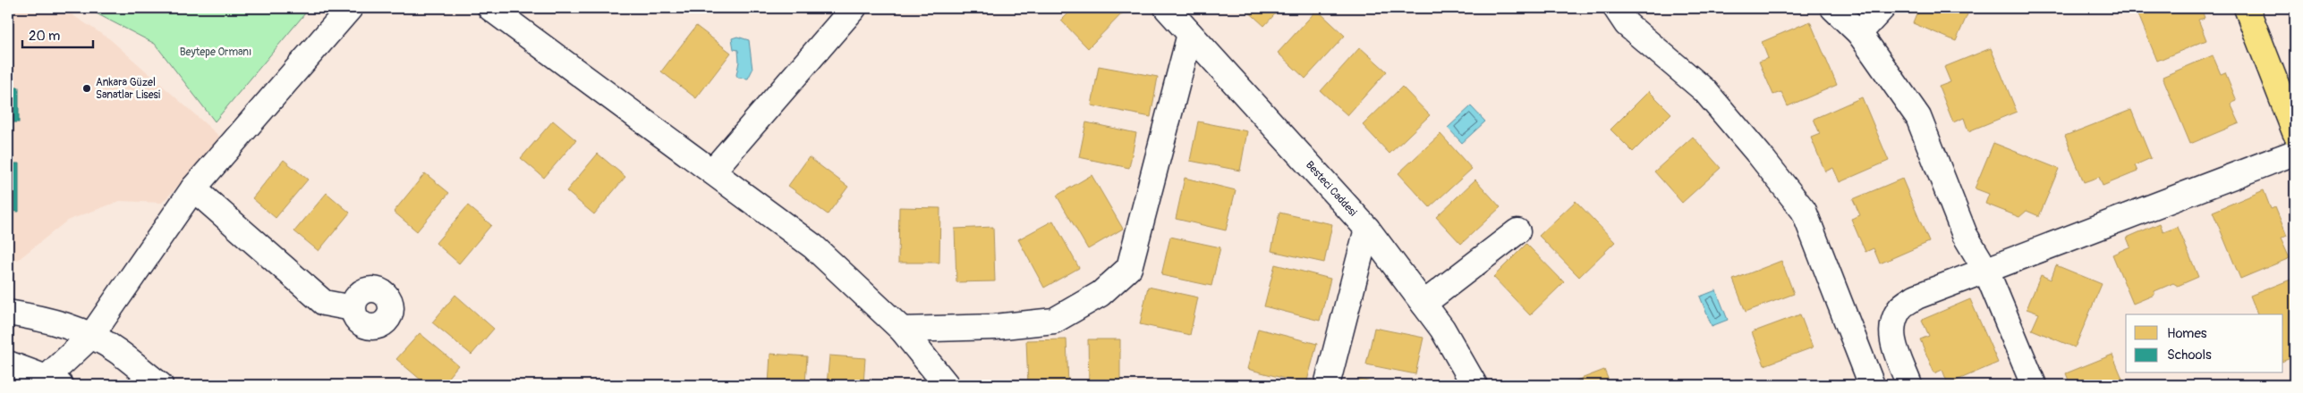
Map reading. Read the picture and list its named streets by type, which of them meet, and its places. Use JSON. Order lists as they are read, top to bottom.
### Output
{
  "streets": {
    "street": ["Besteci Caddesi"]
  },
  "parks": ["Beytepe Ormanı"],
  "places": ["Ankara Güzel Sanatlar Lisesi"],
  "legend": ["Homes", "Schools"],
  "scale_bar": "20 m"
}
